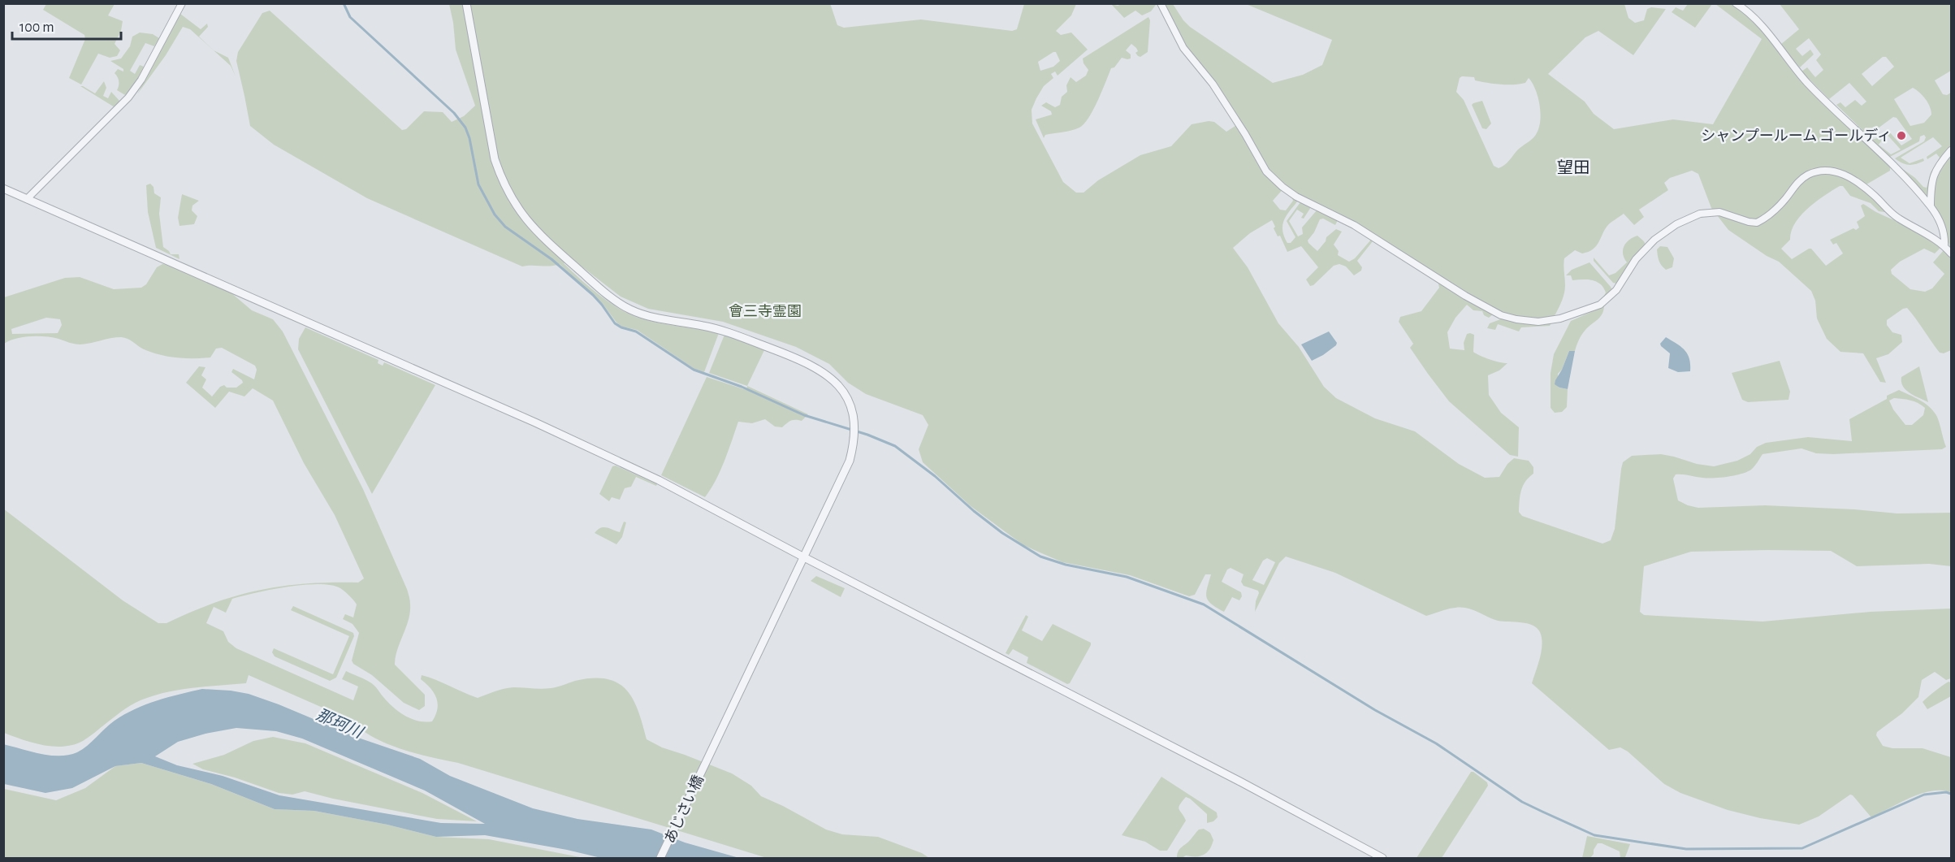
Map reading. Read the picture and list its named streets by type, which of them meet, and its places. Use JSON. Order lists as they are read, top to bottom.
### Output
{
  "streets": {
    "street": ["あじさい橋"]
  },
  "districts": ["望田"],
  "water": ["那珂川"],
  "parks": ["會三寺霊園"],
  "places": ["シャンプールーム ゴールディ"],
  "scale_bar": "100 m"
}
